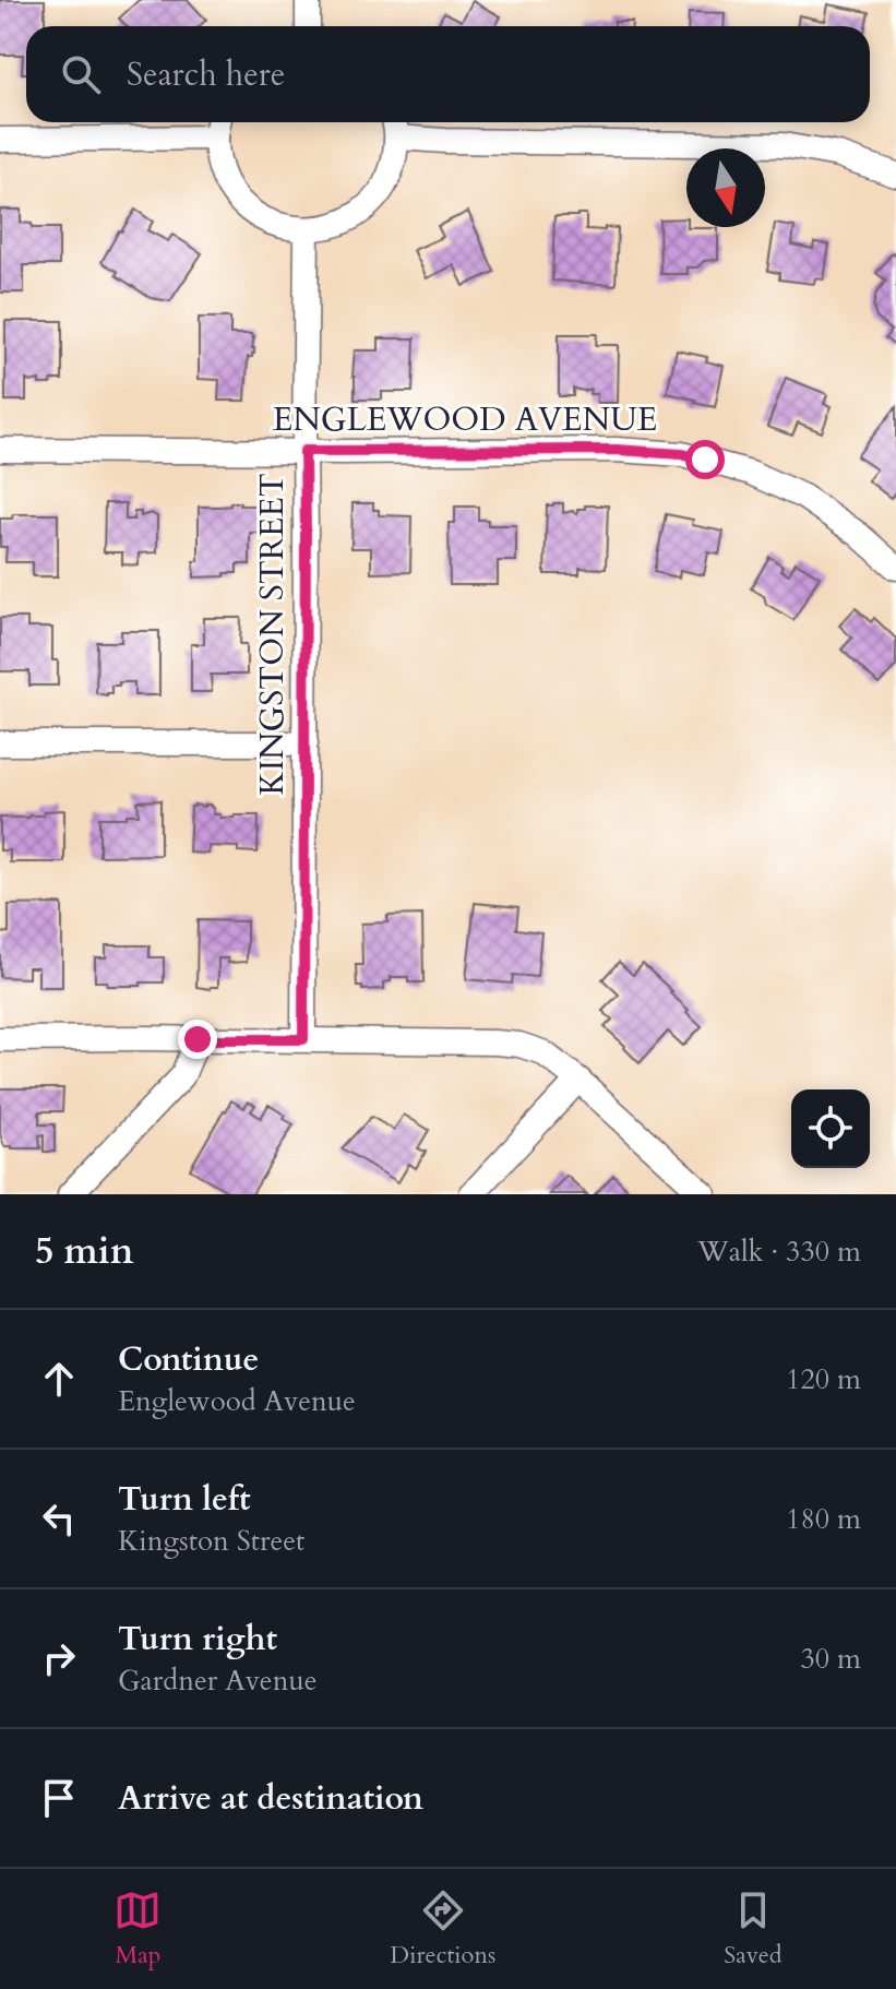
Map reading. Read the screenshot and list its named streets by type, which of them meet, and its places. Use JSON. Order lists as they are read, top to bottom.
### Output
{
  "streets": {
    "street": ["ENGLEWOOD AVENUE", "KINGSTON STREET"]
  },
  "crossings": [
    ["ENGLEWOOD AVENUE", "KINGSTON STREET"]
  ],
  "north": "bottom",
  "page": {
    "search": "Search here",
    "heading": ["5 min", "Walk · 330 m"],
    "list": [
      ["Continue", "Englewood Avenue", "120 m"],
      ["Turn left", "Kingston Street", "180 m"],
      ["Turn right", "Gardner Avenue", "30 m"],
      "Arrive at destination"
    ],
    "nav": ["Map", "Directions", "Saved"]
  }
}
